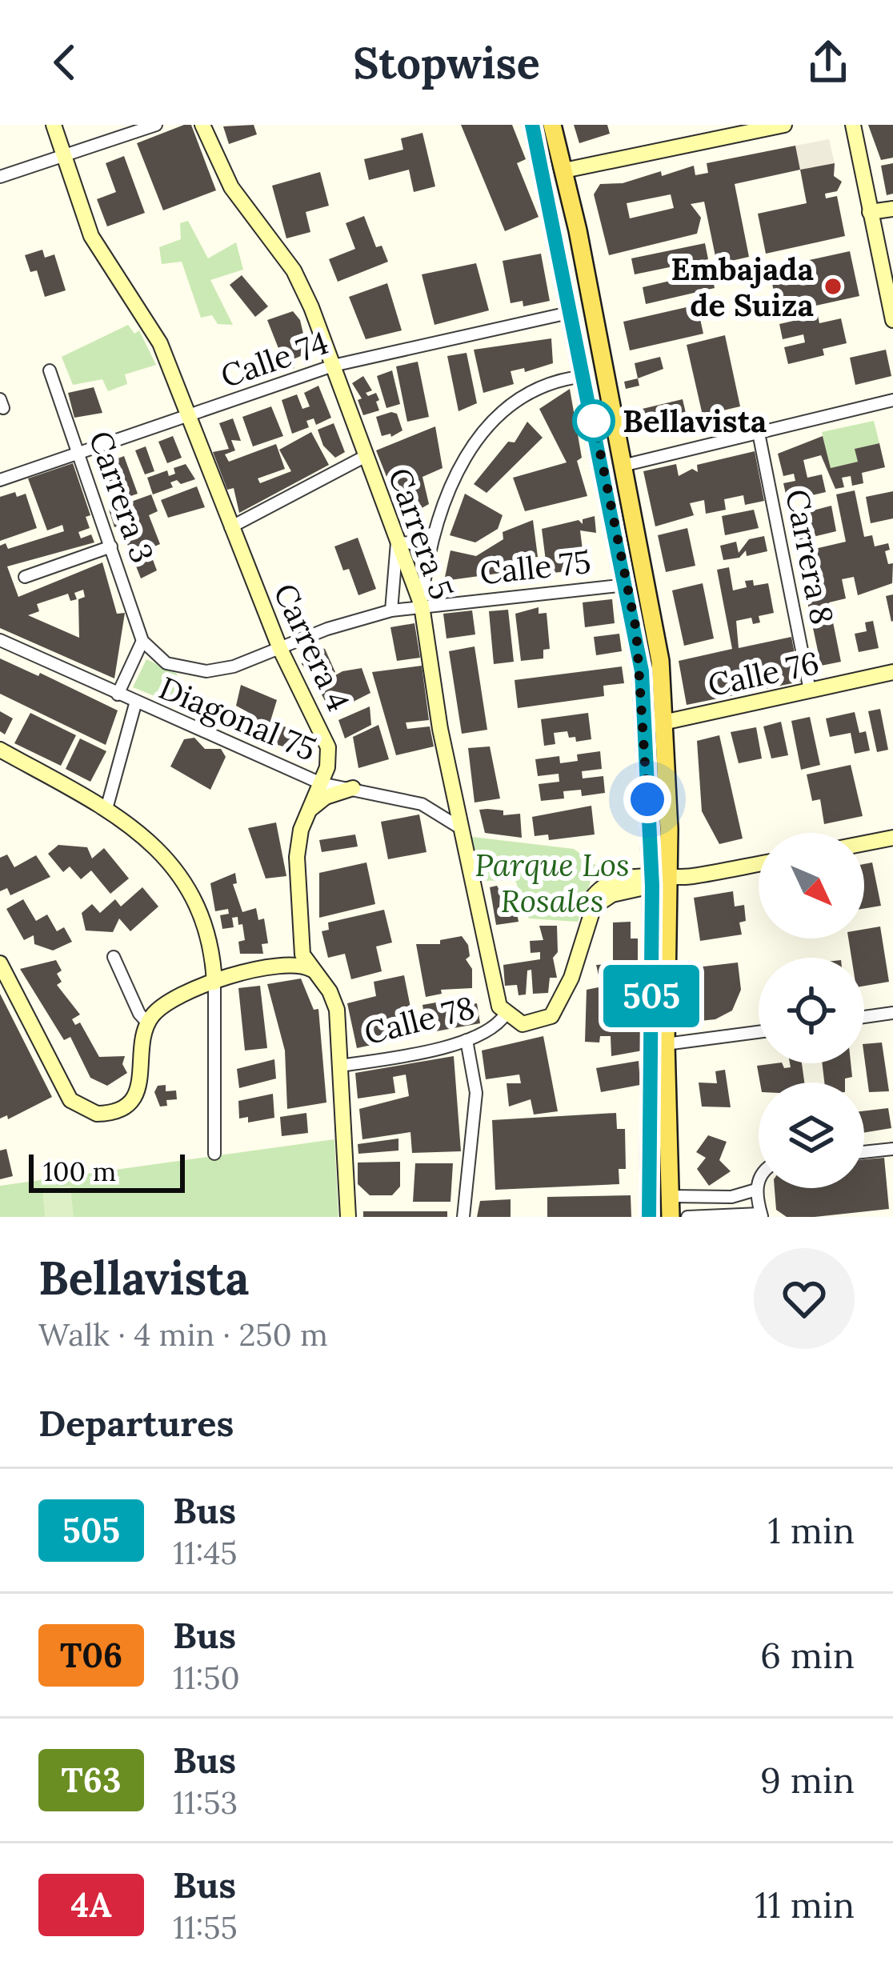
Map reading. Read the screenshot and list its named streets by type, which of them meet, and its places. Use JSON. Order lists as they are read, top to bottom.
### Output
{
  "streets": {
    "street": [
      "Calle 74",
      "Carrera 3",
      "Carrera 5",
      "Carrera 8",
      "Calle 75",
      "Carrera 4",
      "Calle 76",
      "Diagonal 75",
      "Calle 78"
    ]
  },
  "crossings": [
    ["Calle 74", "Carrera 3"],
    ["Calle 74", "Carrera 5"],
    ["Calle 74", "Carrera 4"],
    ["Carrera 3", "Calle 75"],
    ["Carrera 5", "Calle 75"],
    ["Carrera 5", "Diagonal 75"],
    ["Carrera 5", "Calle 78"],
    ["Carrera 8", "Calle 76"],
    ["Calle 75", "Carrera 4"],
    ["Carrera 4", "Diagonal 75"],
    ["Carrera 4", "Calle 78"]
  ],
  "parks": ["Parque Los Rosales"],
  "places": ["Embajada de Suiza", "Bellavista"],
  "lines": ["bus line 505"],
  "scale_bar": "100 m",
  "north": "bottom right",
  "page": {
    "header": "Stopwise",
    "on_map": "505",
    "scale": "100 m",
    "heading": [
      ["Bellavista", "Walk · 4 min · 250 m"],
      "Departures"
    ],
    "list": [
      {
        "mark": "505",
        "name": "Bus",
        "note": "11:45",
        "value": "1 min"
      },
      {
        "mark": "T06",
        "name": "Bus",
        "note": "11:50",
        "value": "6 min"
      },
      {
        "mark": "T63",
        "name": "Bus",
        "note": "11:53",
        "value": "9 min"
      },
      {
        "mark": "4A",
        "name": "Bus",
        "note": "11:55",
        "value": "11 min"
      }
    ]
  }
}
